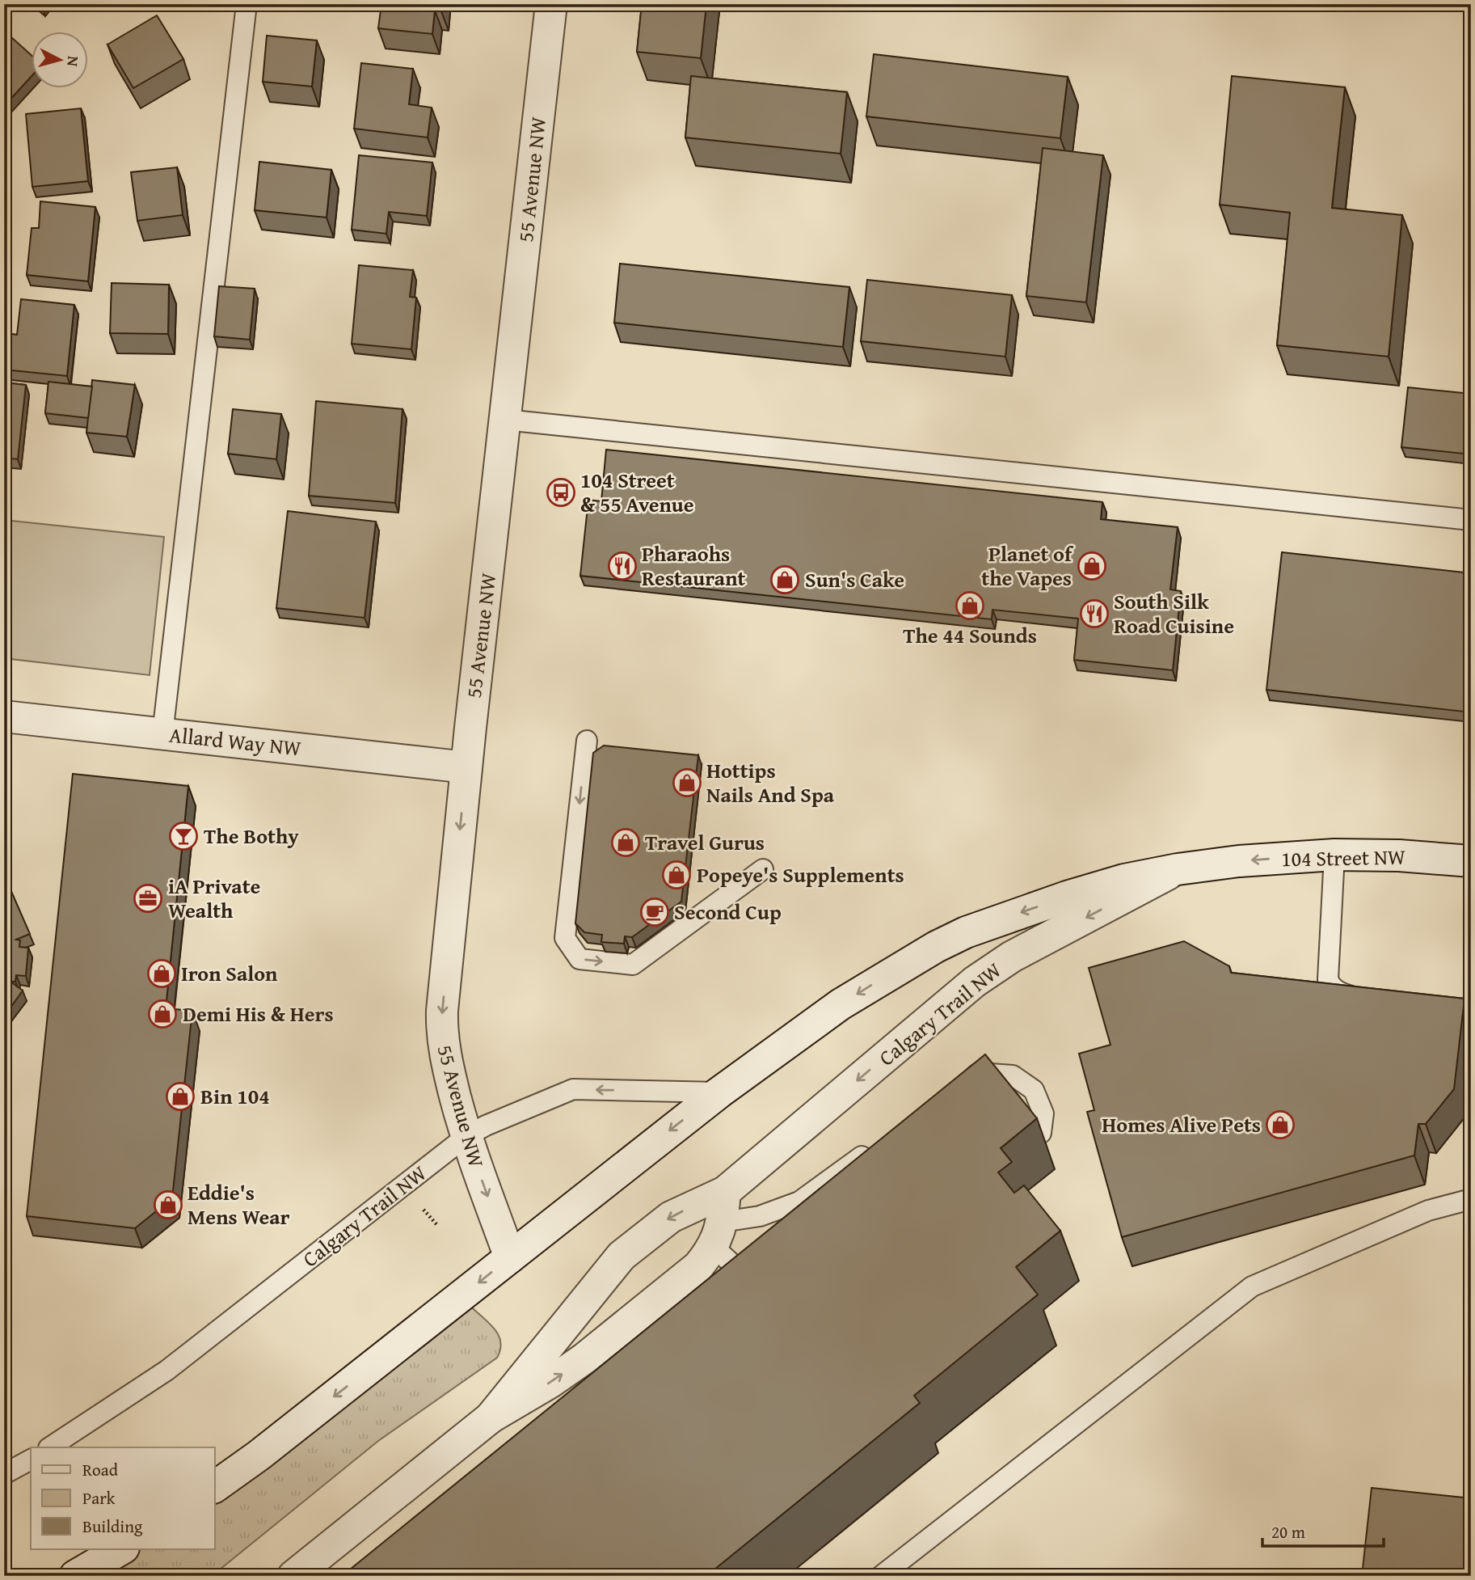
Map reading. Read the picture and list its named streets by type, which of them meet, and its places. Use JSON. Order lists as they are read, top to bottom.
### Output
{
  "streets": {
    "street": [
      "55 Avenue NW",
      "Allard Way NW",
      "104 Street NW",
      "Calgary Trail NW"
    ]
  },
  "crossings": [
    ["55 Avenue NW", "Allard Way NW"],
    ["55 Avenue NW", "Calgary Trail NW"],
    ["104 Street NW", "Calgary Trail NW"]
  ],
  "one_way": ["55 Avenue NW", "104 Street NW"],
  "places": {
    "bus stop": ["104 Street & 55 Avenue"],
    "restaurant": ["Pharaohs Restaurant", "South Silk Road Cuisine"],
    "shop": [
      "Planet of the Vapes",
      "Sun's Cake",
      "The 44 Sounds",
      "Hottips Nails And Spa",
      "Travel Gurus",
      "Popeye's Supplements",
      "Iron Salon",
      "Demi His & Hers",
      "Bin 104",
      "Homes Alive Pets",
      "Eddie's Mens Wear"
    ],
    "bar": ["The Bothy"],
    "office": ["iA Private Wealth"],
    "cafe": ["Second Cup"]
  },
  "legend": ["Road", "Park", "Building"],
  "scale_bar": "20 m",
  "north": "right"
}
